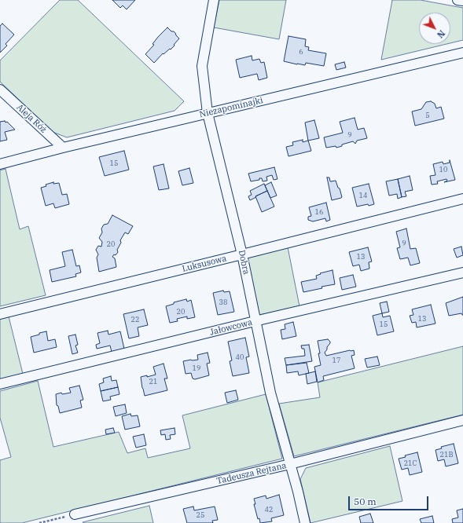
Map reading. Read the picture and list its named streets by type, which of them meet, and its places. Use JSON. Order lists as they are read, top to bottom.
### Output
{
  "streets": {
    "street": [
      "Niezapominajki",
      "Aleja Róż",
      "Dobra",
      "Luksusowa",
      "Jałowcowa",
      "Tadeusza Rejtana"
    ]
  },
  "crossings": [
    ["Niezapominajki", "Aleja Róż"],
    ["Niezapominajki", "Dobra"],
    ["Dobra", "Luksusowa"],
    ["Dobra", "Jałowcowa"],
    ["Dobra", "Tadeusza Rejtana"]
  ],
  "house_numbers": [
    "6",
    "5",
    "9",
    "15",
    "10",
    "14",
    "16",
    "9",
    "20",
    "13",
    "38",
    "20",
    "13",
    "22",
    "15",
    "40",
    "17",
    "19",
    "21",
    "21B",
    "21C",
    "42",
    "25"
  ],
  "scale_bar": "50 m",
  "north": "bottom right"
}
